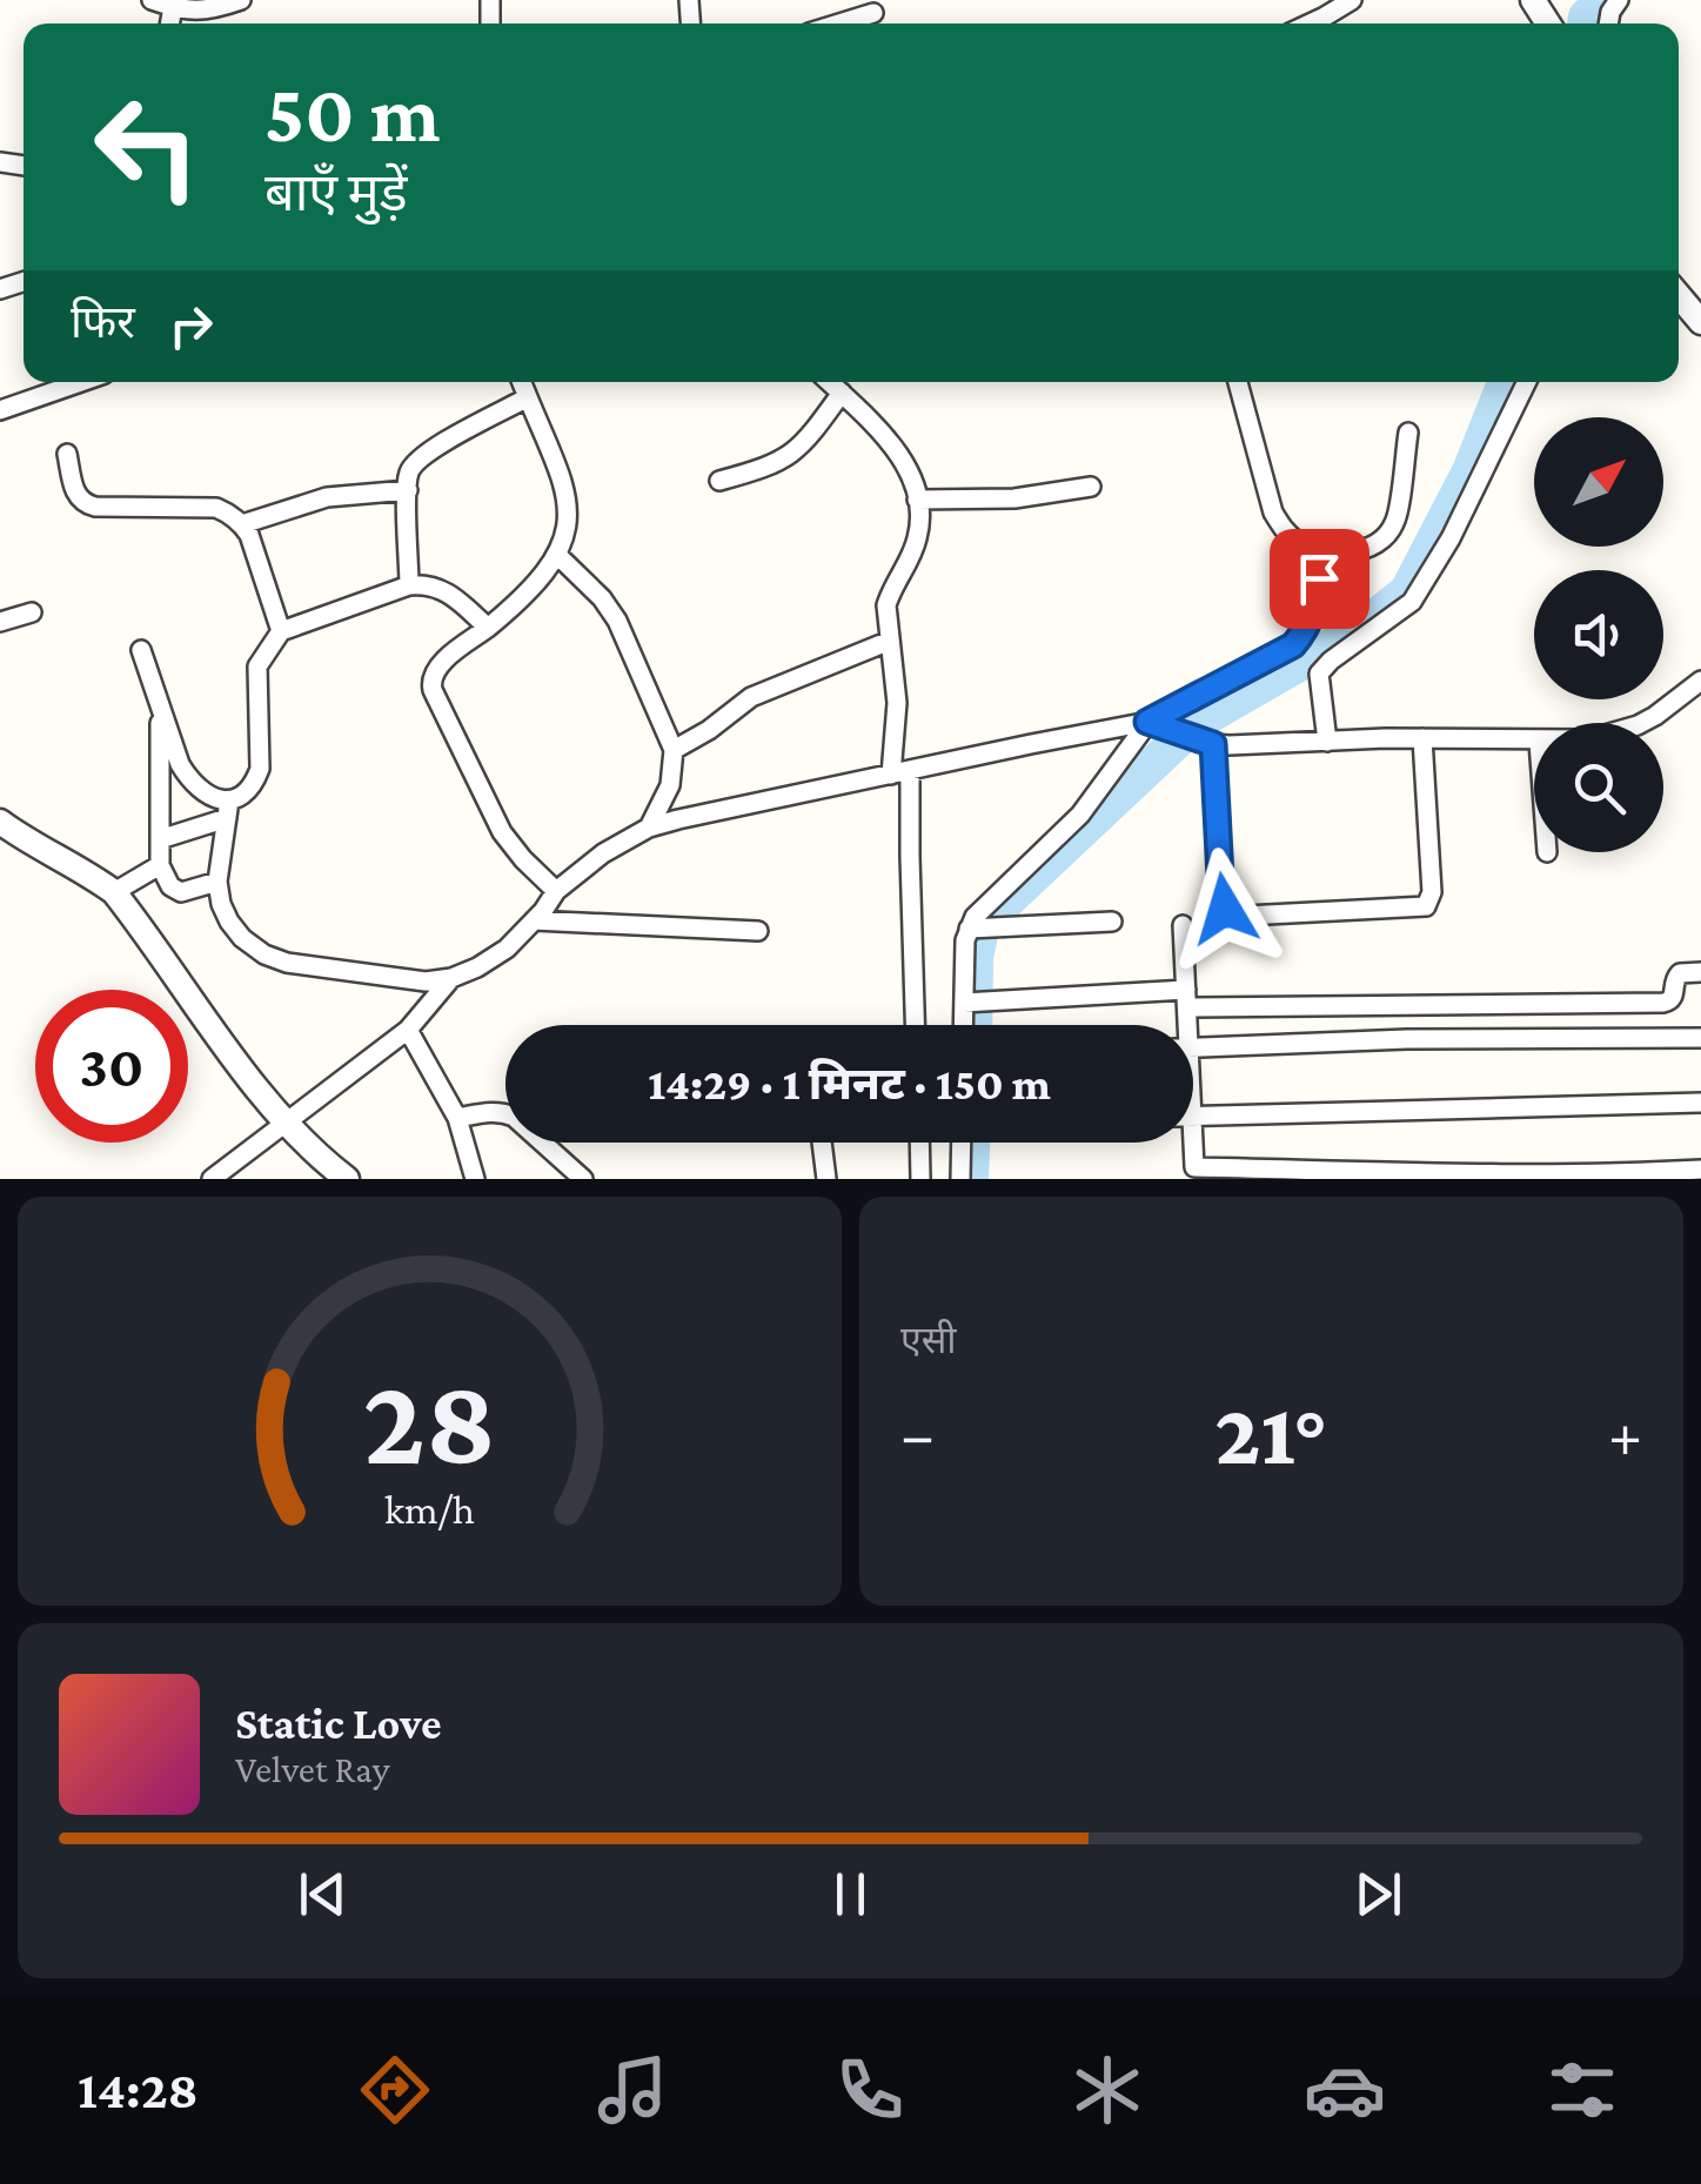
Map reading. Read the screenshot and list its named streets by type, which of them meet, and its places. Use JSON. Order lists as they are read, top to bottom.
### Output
{
  "north": "top right",
  "page": {
    "turn": ["50 m", "बाएँ मुड़ें"],
    "then": "फिर",
    "limit": "30",
    "trip": "14:29 · 1 मिनट · 150 m",
    "tile": "एसी",
    "heat": ["−", "21°", "+"],
    "song": ["Static Love", "Velvet Ray"],
    "tabs": "14:28",
    "gauge": ["28", "km/h"]
  }
}
